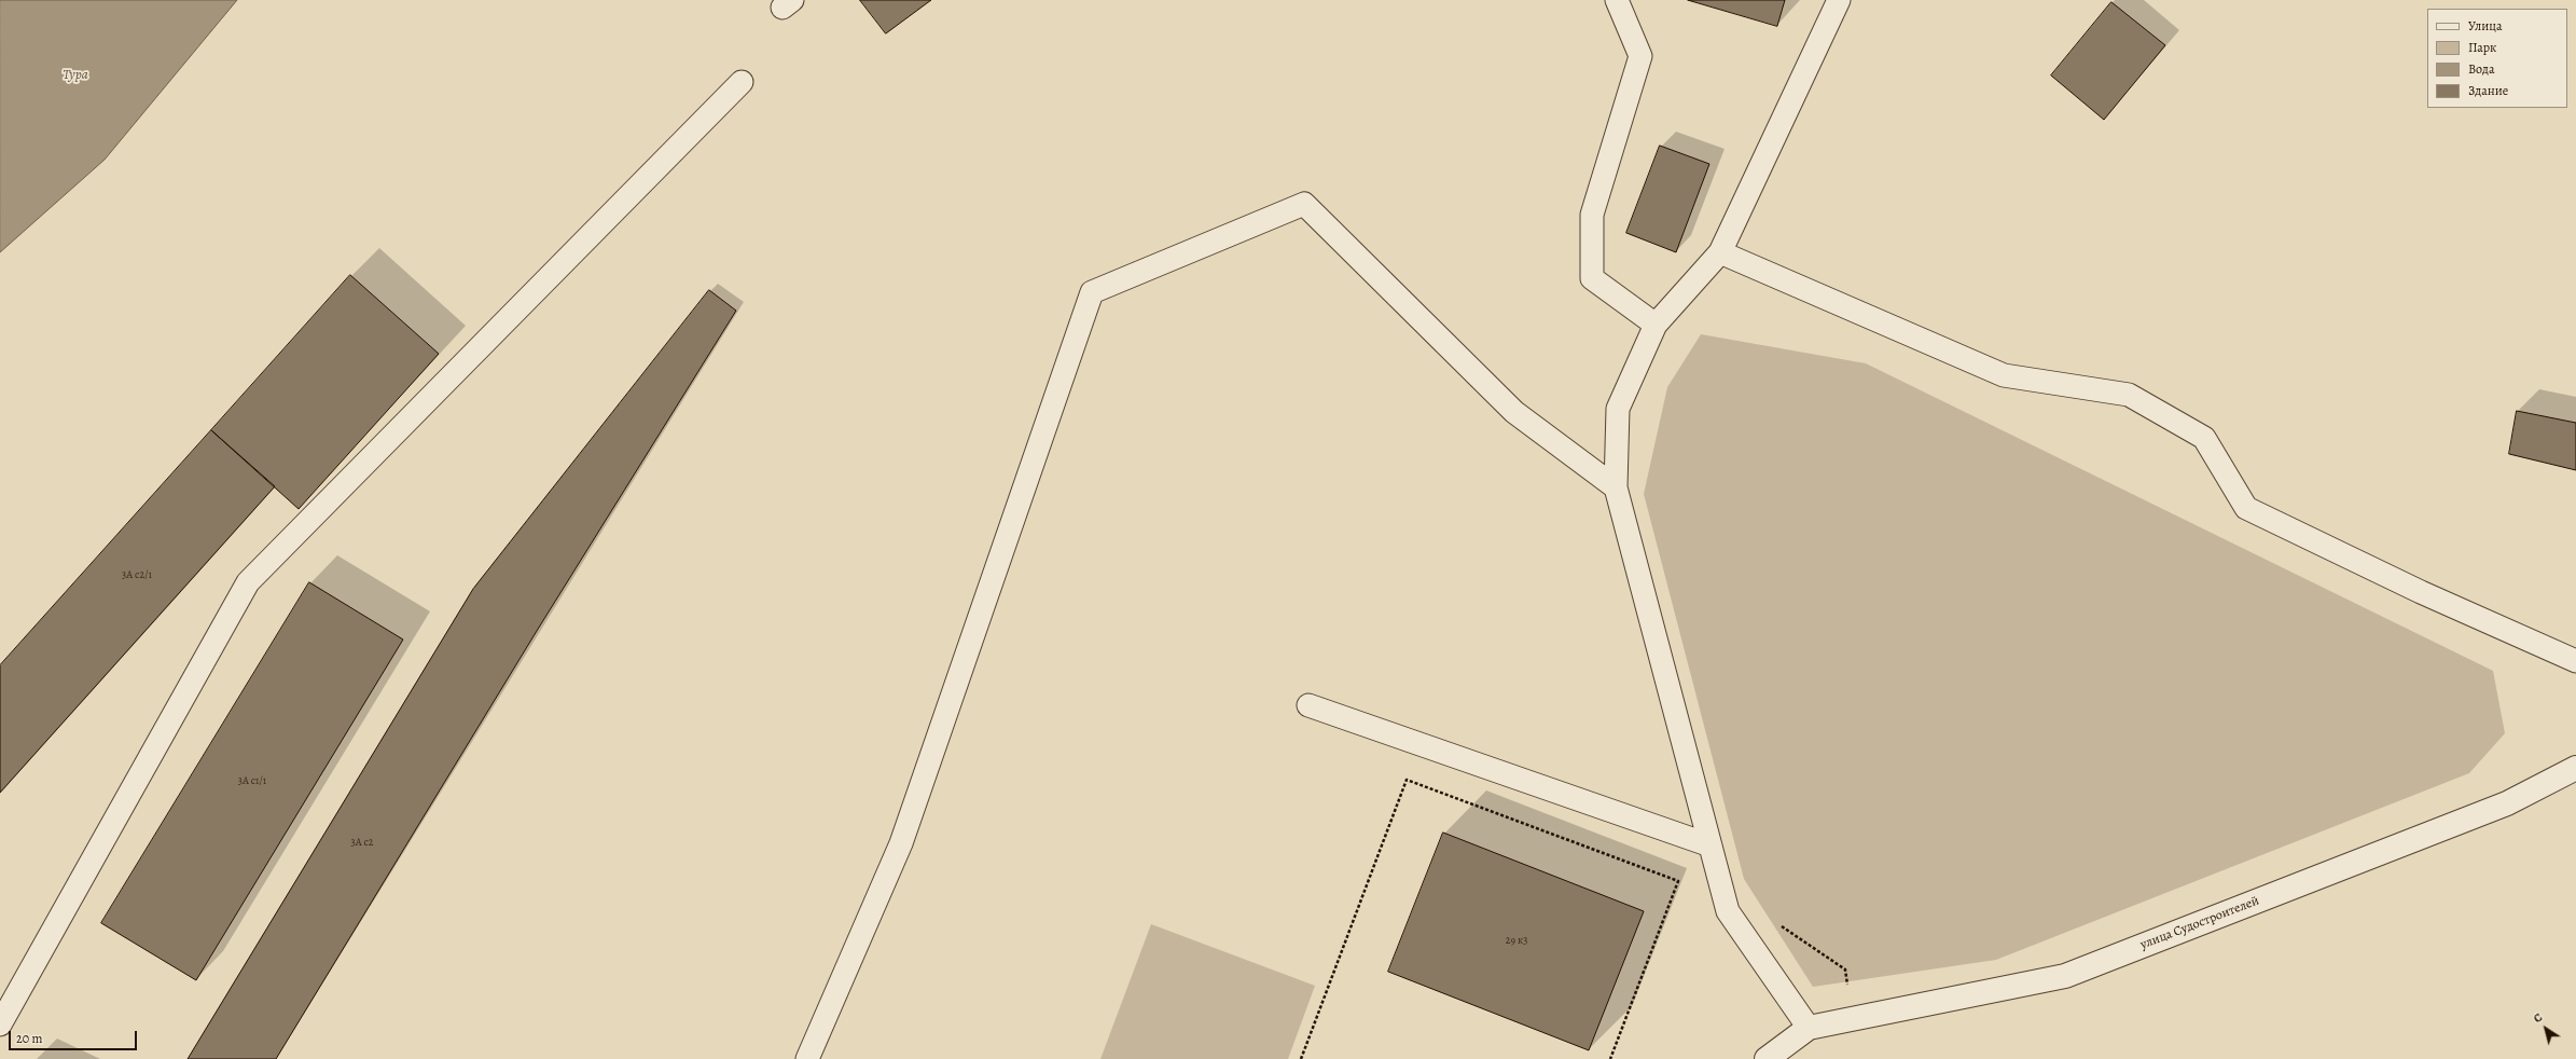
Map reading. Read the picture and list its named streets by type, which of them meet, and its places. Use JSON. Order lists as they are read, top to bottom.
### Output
{
  "streets": {
    "street": ["улица Судостроителей"]
  },
  "water": ["Тура"],
  "house_numbers": [
    "3А с2/1",
    "3А с1/1",
    "3А с2",
    "29 к3"
  ],
  "legend": [
    "Улица",
    "Парк",
    "Вода",
    "Здание"
  ],
  "scale_bar": "20 m",
  "north": "top left"
}
